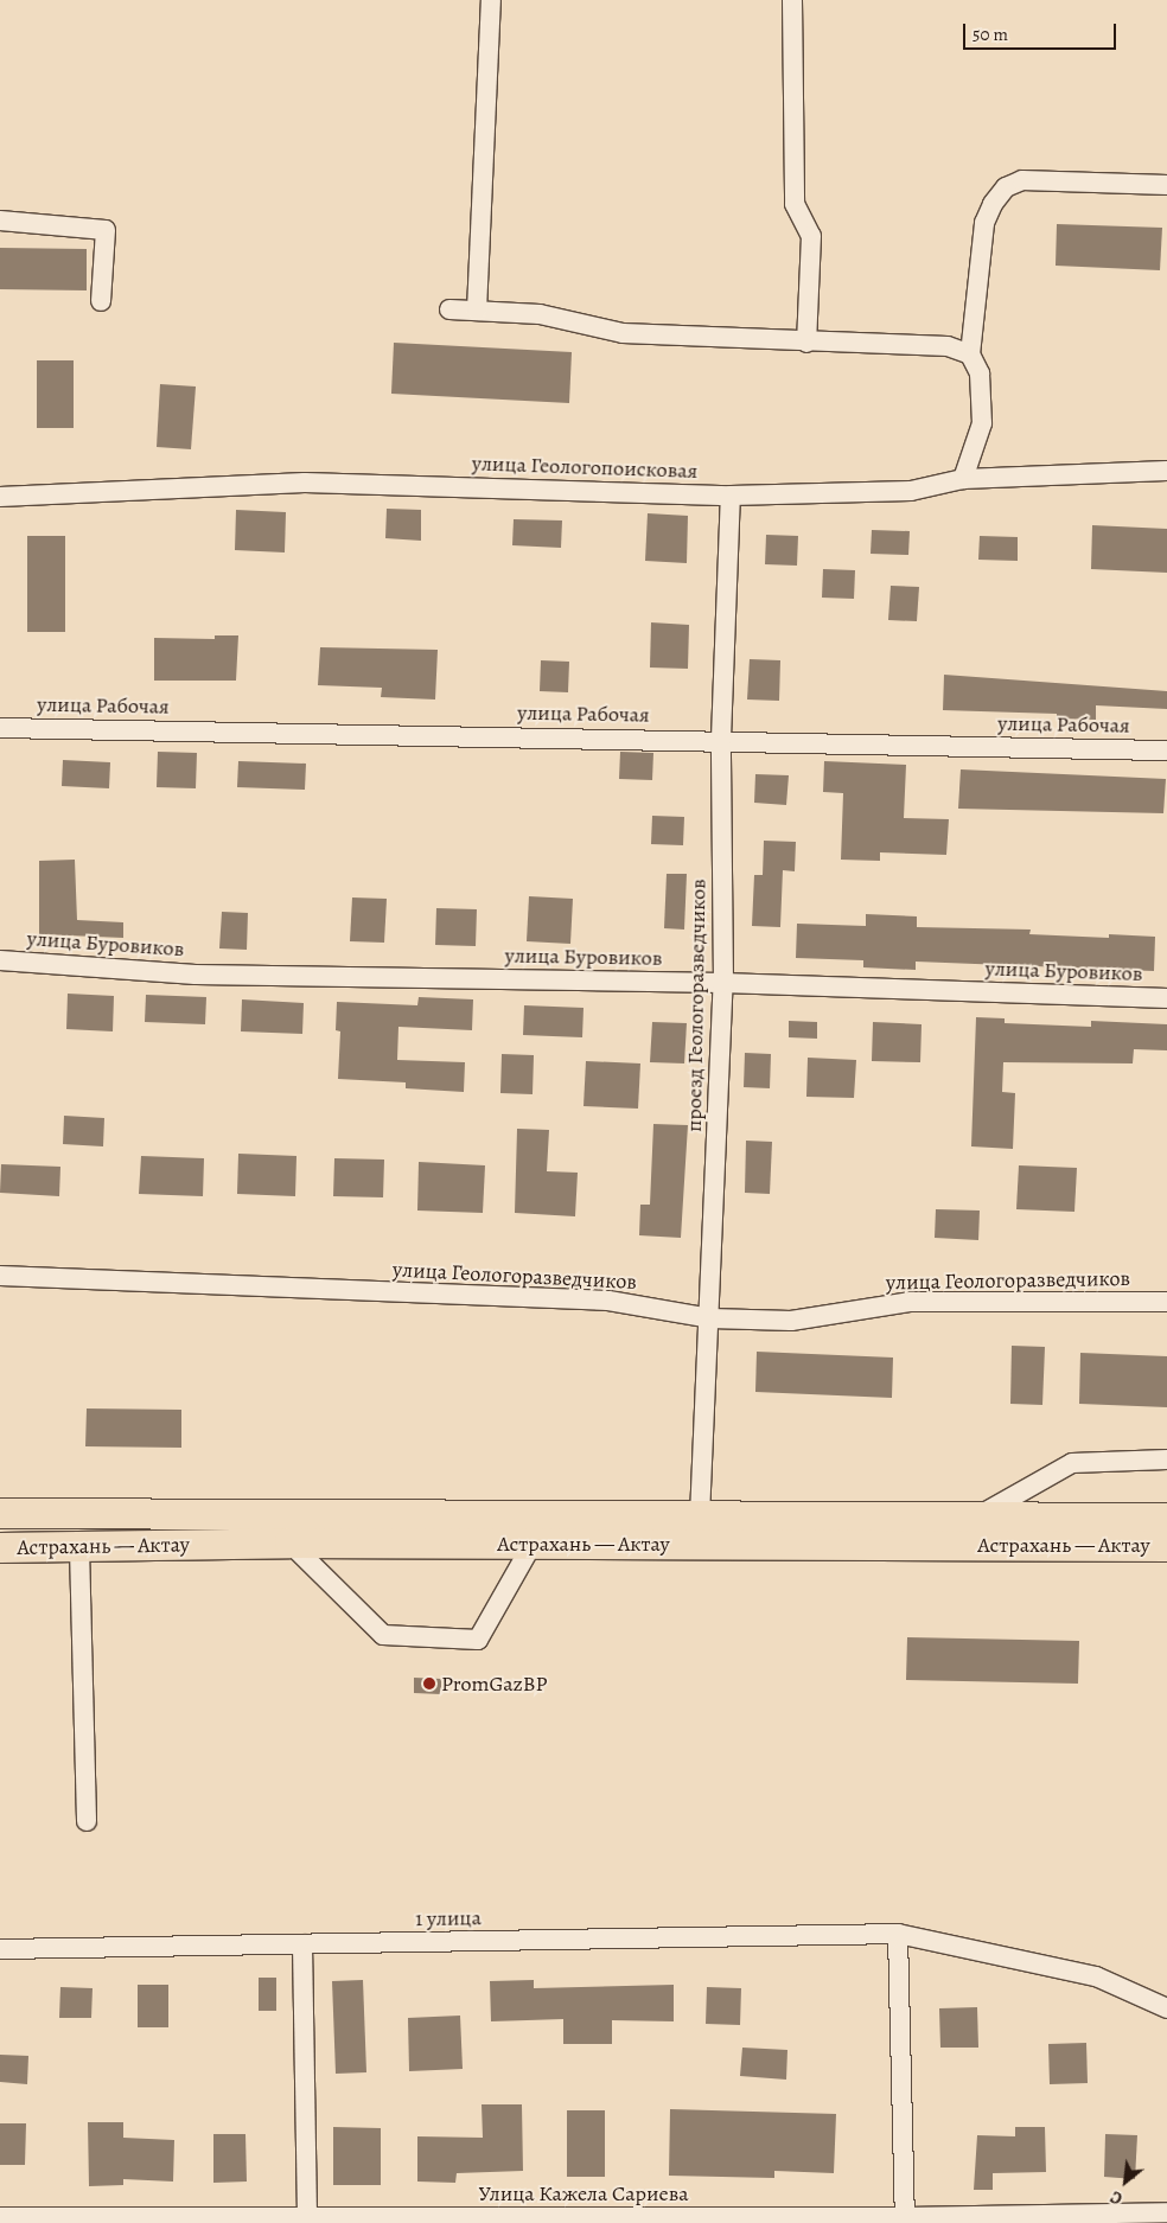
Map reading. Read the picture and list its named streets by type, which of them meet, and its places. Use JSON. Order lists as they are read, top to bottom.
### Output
{
  "streets": {
    "highway": ["Астрахань — Актау"],
    "street": [
      "улица Геологопоисковая",
      "улица Рабочая",
      "улица Буровиков",
      "проезд Геологоразведчиков",
      "улица Геологоразведчиков",
      "1 улица",
      "Улица Кажела Сариева"
    ]
  },
  "crossings": [
    ["улица Геологопоисковая", "проезд Геологоразведчиков"],
    ["улица Рабочая", "проезд Геологоразведчиков"],
    ["улица Буровиков", "проезд Геологоразведчиков"],
    ["проезд Геологоразведчиков", "улица Геологоразведчиков"],
    ["проезд Геологоразведчиков", "Астрахань — Актау"]
  ],
  "places": ["PromGazBP"],
  "scale_bar": "50 m",
  "north": "bottom left"
}
